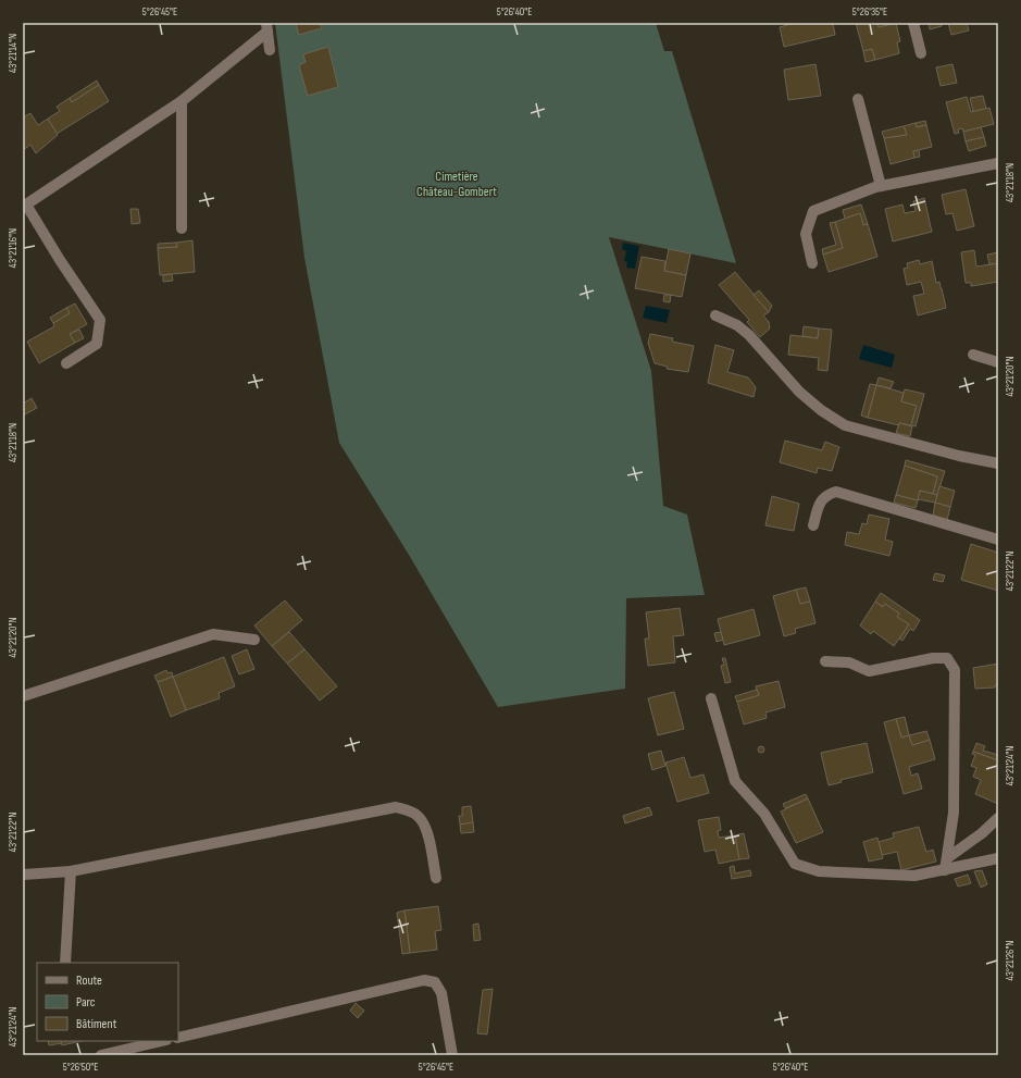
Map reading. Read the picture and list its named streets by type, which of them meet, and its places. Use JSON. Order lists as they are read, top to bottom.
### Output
{
  "parks": ["Cimetière Château-Gombert"],
  "legend": ["Route", "Parc", "Bâtiment"],
  "coordinates": [
    "5°26'45\"E",
    "5°26'40\"E",
    "5°26'35\"E",
    "43°21'14\"N",
    "43°21'18\"N",
    "43°21'16\"N",
    "43°21'20\"N",
    "43°21'22\"N",
    "43°21'24\"N",
    "43°21'26\"N",
    "5°26'50\"E"
  ]
}
